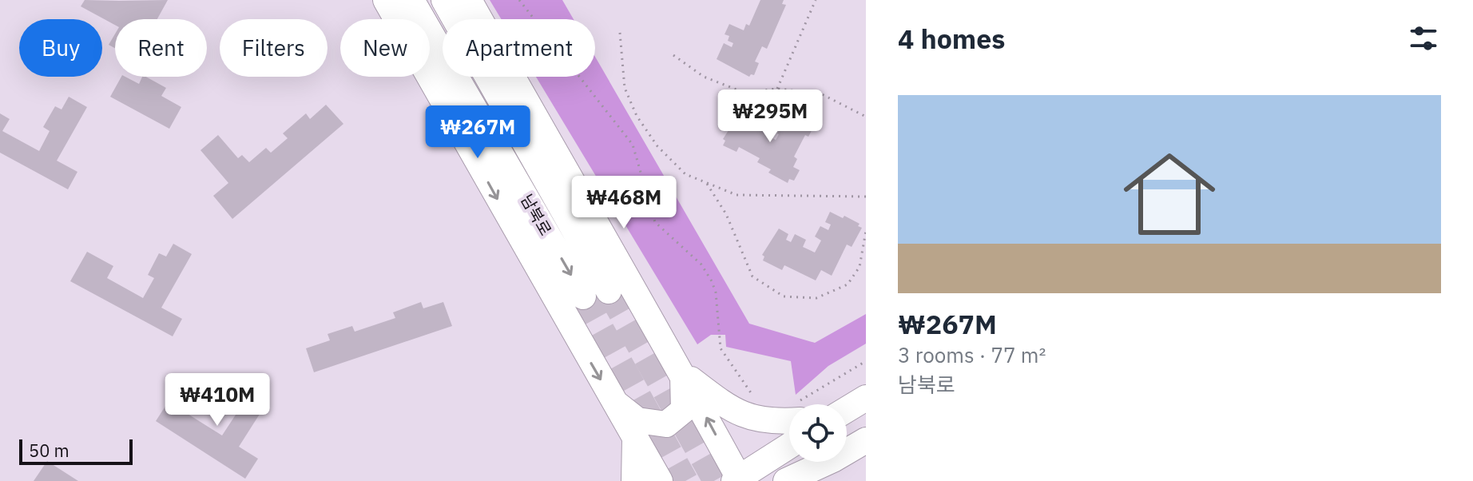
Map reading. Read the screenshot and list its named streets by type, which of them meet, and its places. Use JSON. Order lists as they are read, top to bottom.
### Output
{
  "streets": {
    "main road": ["남북로"]
  },
  "scale_bar": "50 m",
  "page": {
    "heading": "4 homes",
    "chip": [
      "Buy",
      "Rent",
      "Filters",
      "New",
      "Apartment"
    ],
    "list": [
      {
        "name": "₩267M",
        "note": "3 rooms · 77 m² · 남북로"
      }
    ],
    "price": [
      "₩295M",
      "₩267M",
      "₩468M",
      "₩410M"
    ],
    "scale": "50 m"
  }
}
